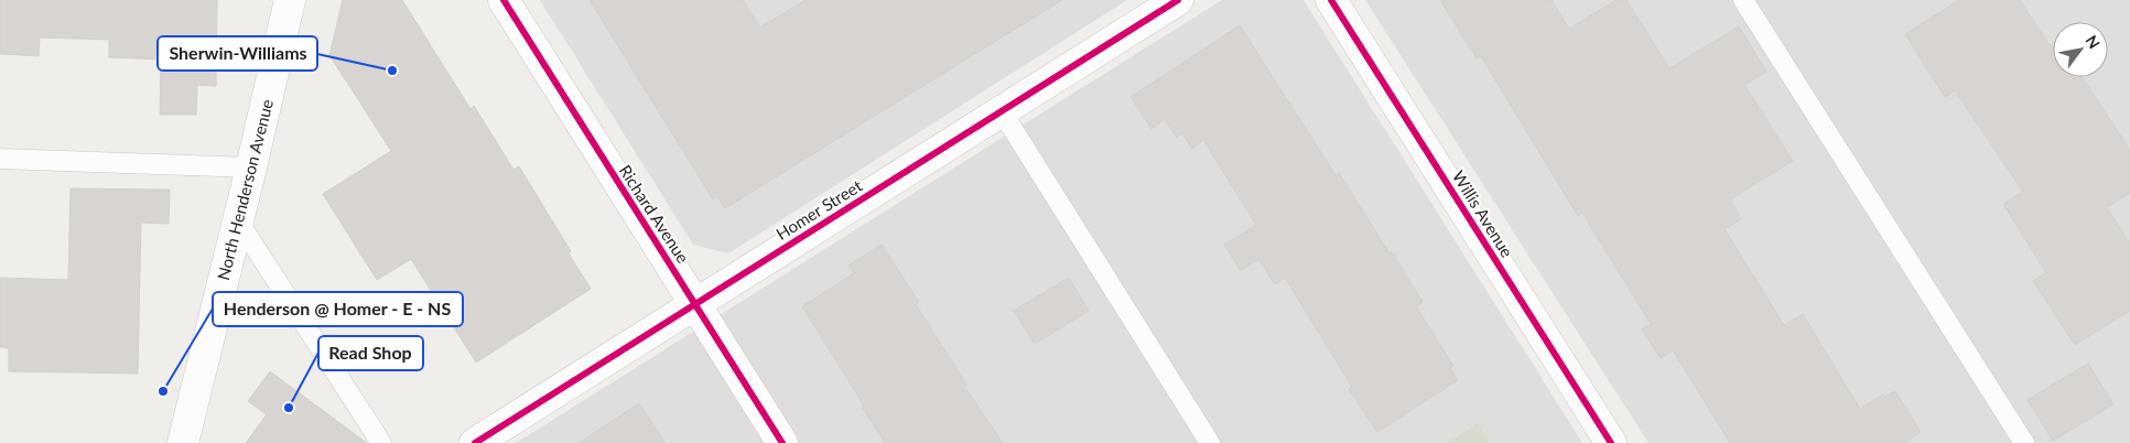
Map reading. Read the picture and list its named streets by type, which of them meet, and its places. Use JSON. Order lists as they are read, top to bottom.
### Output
{
  "streets": {
    "street": [
      "North Henderson Avenue",
      "Homer Street",
      "Richard Avenue",
      "Willis Avenue"
    ]
  },
  "crossings": [
    ["Homer Street", "Richard Avenue"]
  ],
  "places": ["Sherwin-Williams", "Henderson @ Homer - E - NS", "Read Shop"],
  "north": "top right"
}
